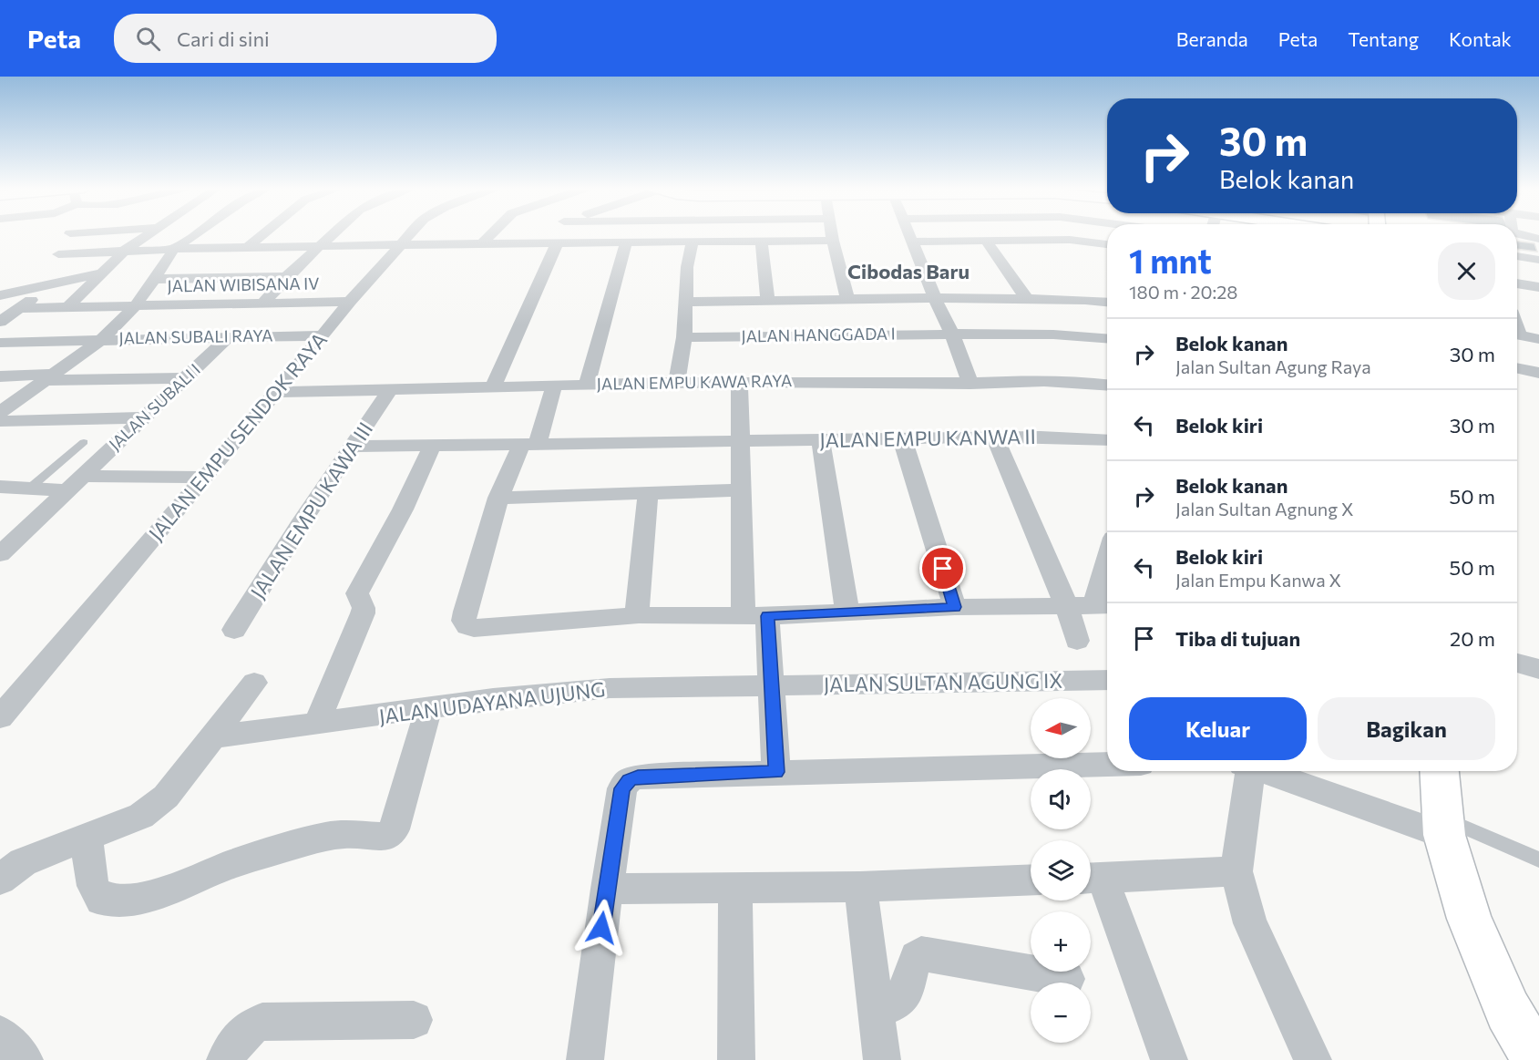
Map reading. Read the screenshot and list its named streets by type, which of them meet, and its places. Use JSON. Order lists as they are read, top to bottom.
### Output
{
  "streets": {
    "street": [
      "JALAN WIBISANA IV",
      "JALAN HANGGADA I",
      "JALAN SUBALI RAYA",
      "JALAN EMPU KAWA RAYA",
      "JALAN SUBALI I",
      "JALAN EMPU SENDOK RAYA",
      "JALAN EMPU KANWA II",
      "JALAN EMPU KAWA III",
      "JALAN SULTAN AGUNG IX",
      "JALAN UDAYANA UJUNG"
    ]
  },
  "crossings": [
    ["JALAN WIBISANA IV", "JALAN EMPU SENDOK RAYA"],
    ["JALAN SUBALI RAYA", "JALAN SUBALI I"],
    ["JALAN SUBALI RAYA", "JALAN EMPU SENDOK RAYA"],
    ["JALAN EMPU KAWA RAYA", "JALAN EMPU SENDOK RAYA"],
    ["JALAN EMPU KAWA RAYA", "JALAN EMPU KAWA III"],
    ["JALAN EMPU KANWA II", "JALAN EMPU KAWA III"],
    ["JALAN SULTAN AGUNG IX", "JALAN UDAYANA UJUNG"]
  ],
  "districts": ["Cibodas Baru"],
  "north": "left",
  "page": {
    "header": "Peta",
    "search": "Cari di sini",
    "nav": [
      "Beranda",
      "Peta",
      "Tentang",
      "Kontak"
    ],
    "turn": ["30 m", "Belok kanan"],
    "heading": ["1 mnt", "180 m · 20:28"],
    "list": [
      {
        "name": "Belok kanan",
        "note": "Jalan Sultan Agung Raya",
        "value": "30 m"
      },
      {
        "name": "Belok kiri",
        "value": "30 m"
      },
      {
        "name": "Belok kanan",
        "note": "Jalan Sultan Agnung X",
        "value": "50 m"
      },
      {
        "name": "Belok kiri",
        "note": "Jalan Empu Kanwa X",
        "value": "50 m"
      },
      {
        "name": "Tiba di tujuan",
        "value": "20 m"
      }
    ],
    "buttons": ["Keluar", "Bagikan"],
    "map_buttons": ["+", "−"]
  }
}
